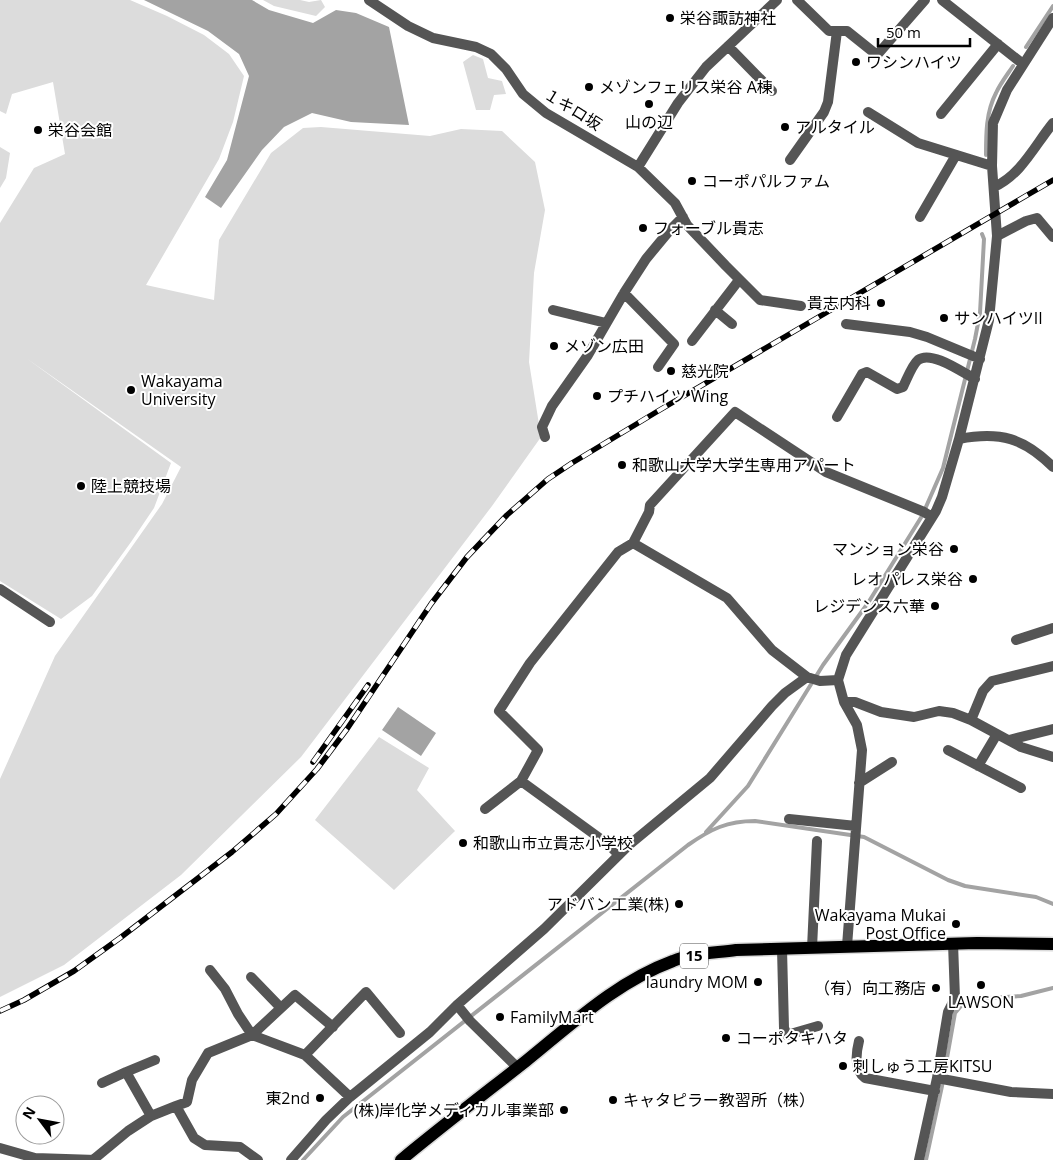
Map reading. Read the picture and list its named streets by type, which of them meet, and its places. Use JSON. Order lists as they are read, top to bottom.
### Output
{
  "streets": {
    "main road": ["15"],
    "street": ["１キロ坂"]
  },
  "places": [
    "栄谷諏訪神社",
    "ワシンハイツ",
    "メゾンフェリス栄谷 A棟",
    "山の辺",
    "アルタイル",
    "栄谷会館",
    "コーポパルファム",
    "フォーブル貴志",
    "貴志内科",
    "サンハイツII",
    "メゾン広田",
    "慈光院",
    "Wakayama University",
    "プチハイツ Wing",
    "和歌山大学大学生専用アパート",
    "陸上競技場",
    "マンション栄谷",
    "レオパレス栄谷",
    "レジデンス六華",
    "和歌山市立貴志小学校",
    "アドバン工業(株)",
    "Wakayama Mukai Post Office",
    "laundry MOM",
    "LAWSON",
    "（有）向工務店",
    "FamilyMart",
    "コーポタキハタ",
    "刺しゅう工房KITSU",
    "東2nd",
    "キャタピラー教習所（株）",
    "(株)岸化学メディカル事業部"
  ],
  "scale_bar": "50 m",
  "north": "top left"
}
